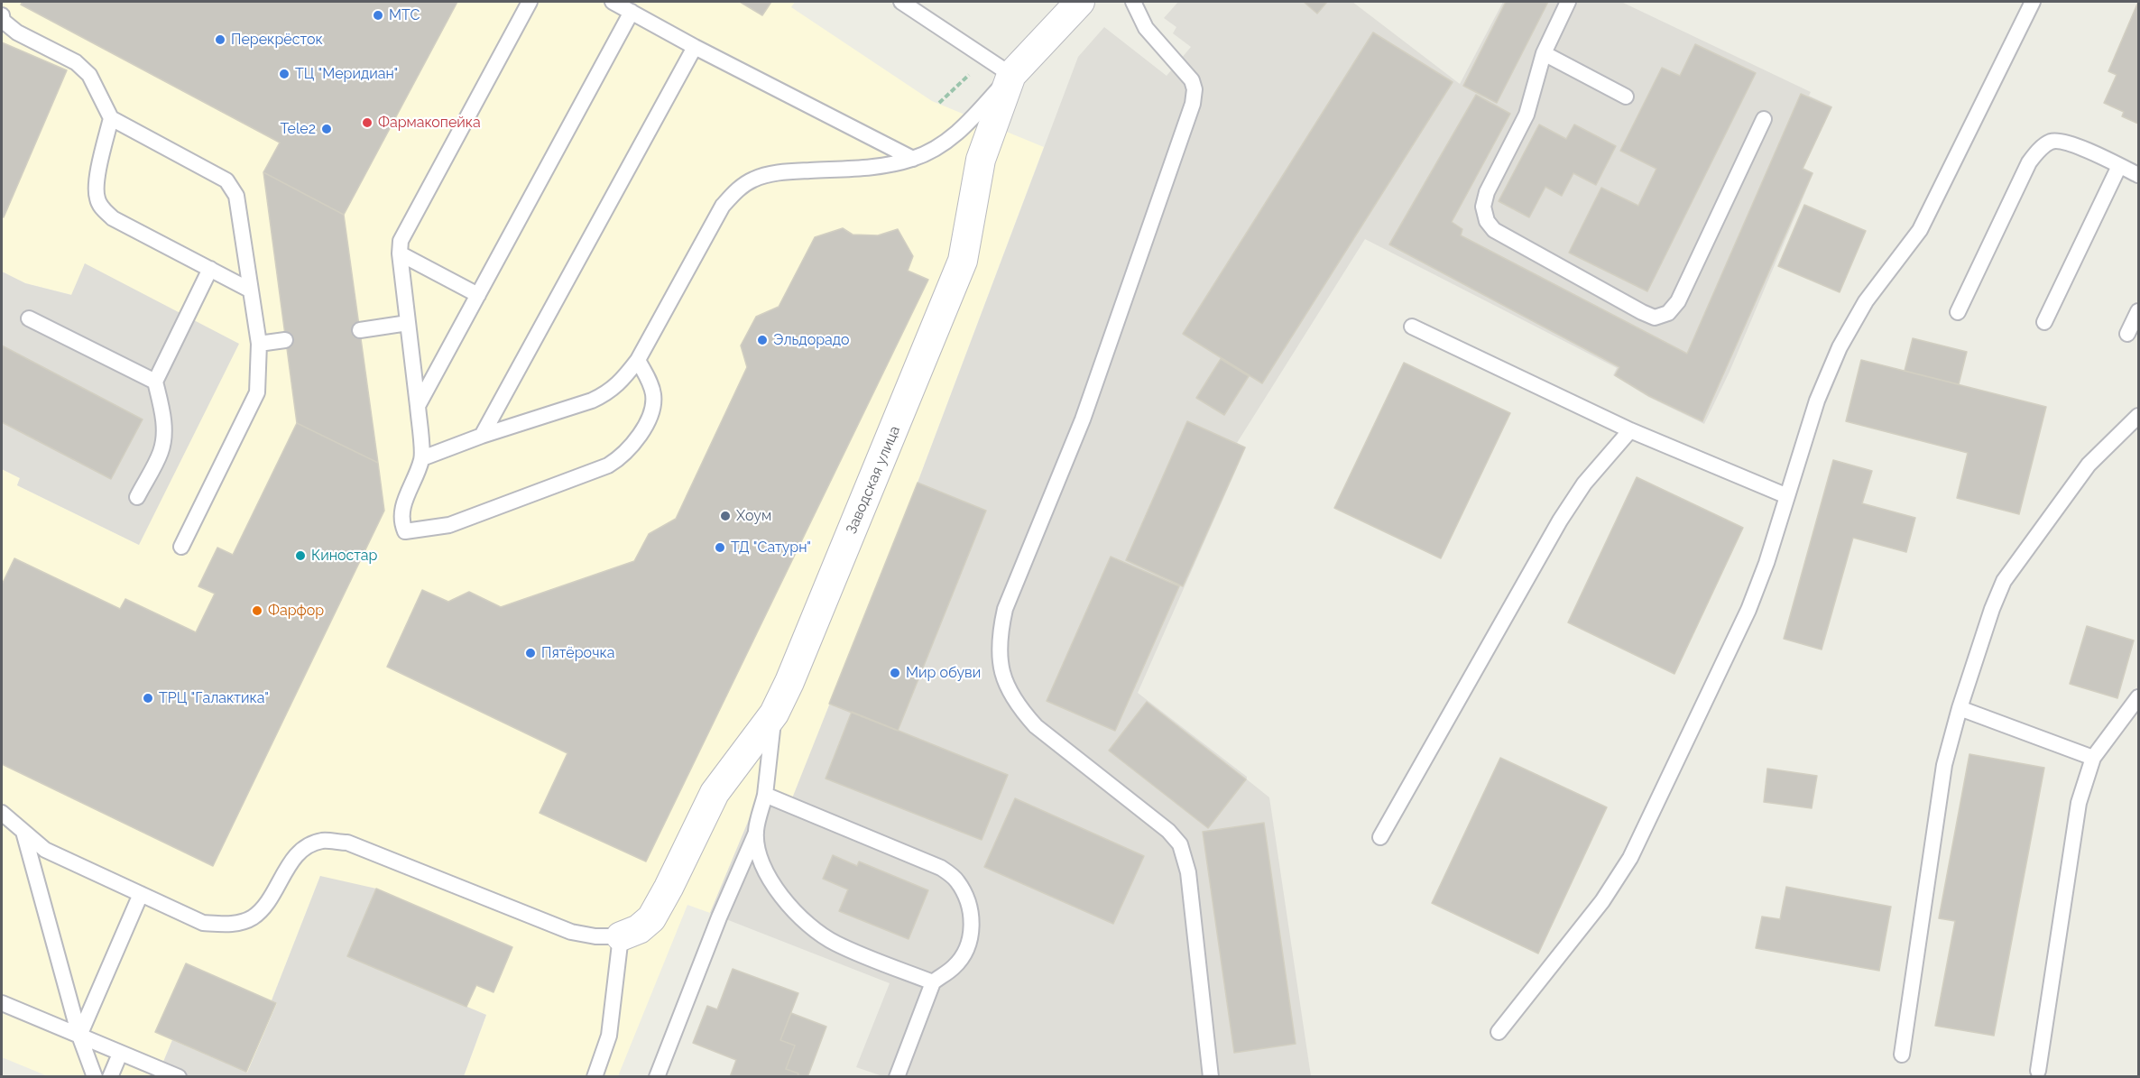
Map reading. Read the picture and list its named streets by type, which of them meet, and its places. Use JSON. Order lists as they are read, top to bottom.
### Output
{
  "streets": {
    "street": ["Заводская улица"]
  },
  "places": [
    "МТС",
    "Перекрёсток",
    "ТЦ \"Меридиан\"",
    "Фармакопейка",
    "Tele2",
    "Эльдорадо",
    "Хоум",
    "ТД \"Сатурн\"",
    "Киностар",
    "Фарфор",
    "Пятёрочка",
    "Мир обуви",
    "ТРЦ \"Галактика\""
  ]
}
